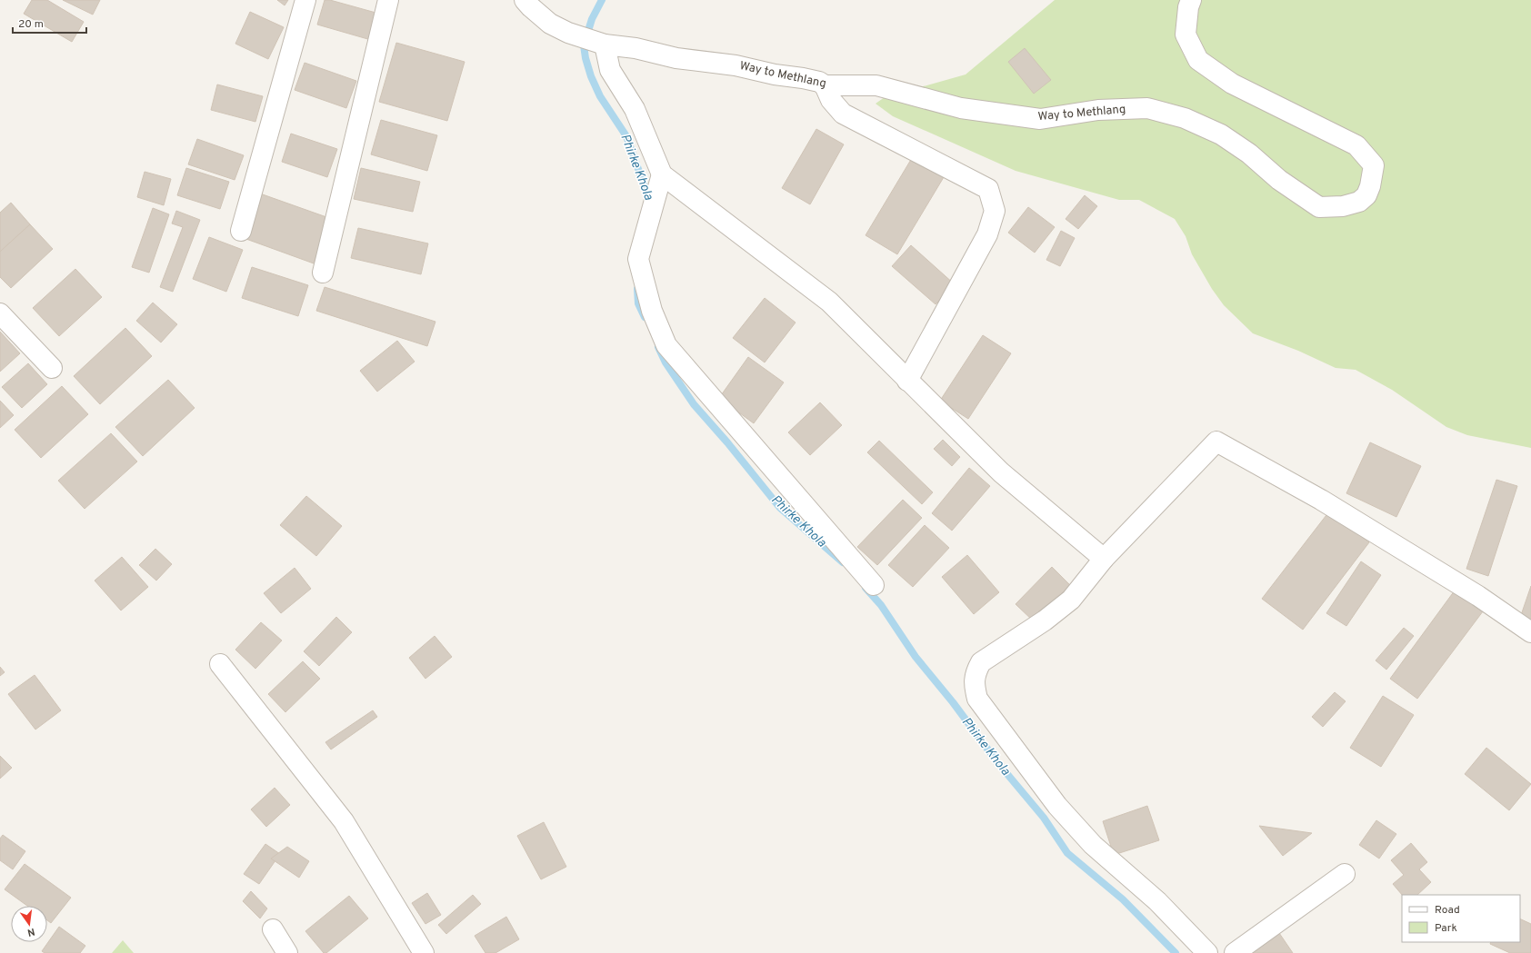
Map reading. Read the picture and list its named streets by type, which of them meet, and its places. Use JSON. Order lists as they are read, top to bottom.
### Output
{
  "streets": {
    "street": ["Way to Methlang"]
  },
  "water": ["Phirke Khola"],
  "legend": ["Road", "Park"],
  "scale_bar": "20 m",
  "north": "bottom"
}
